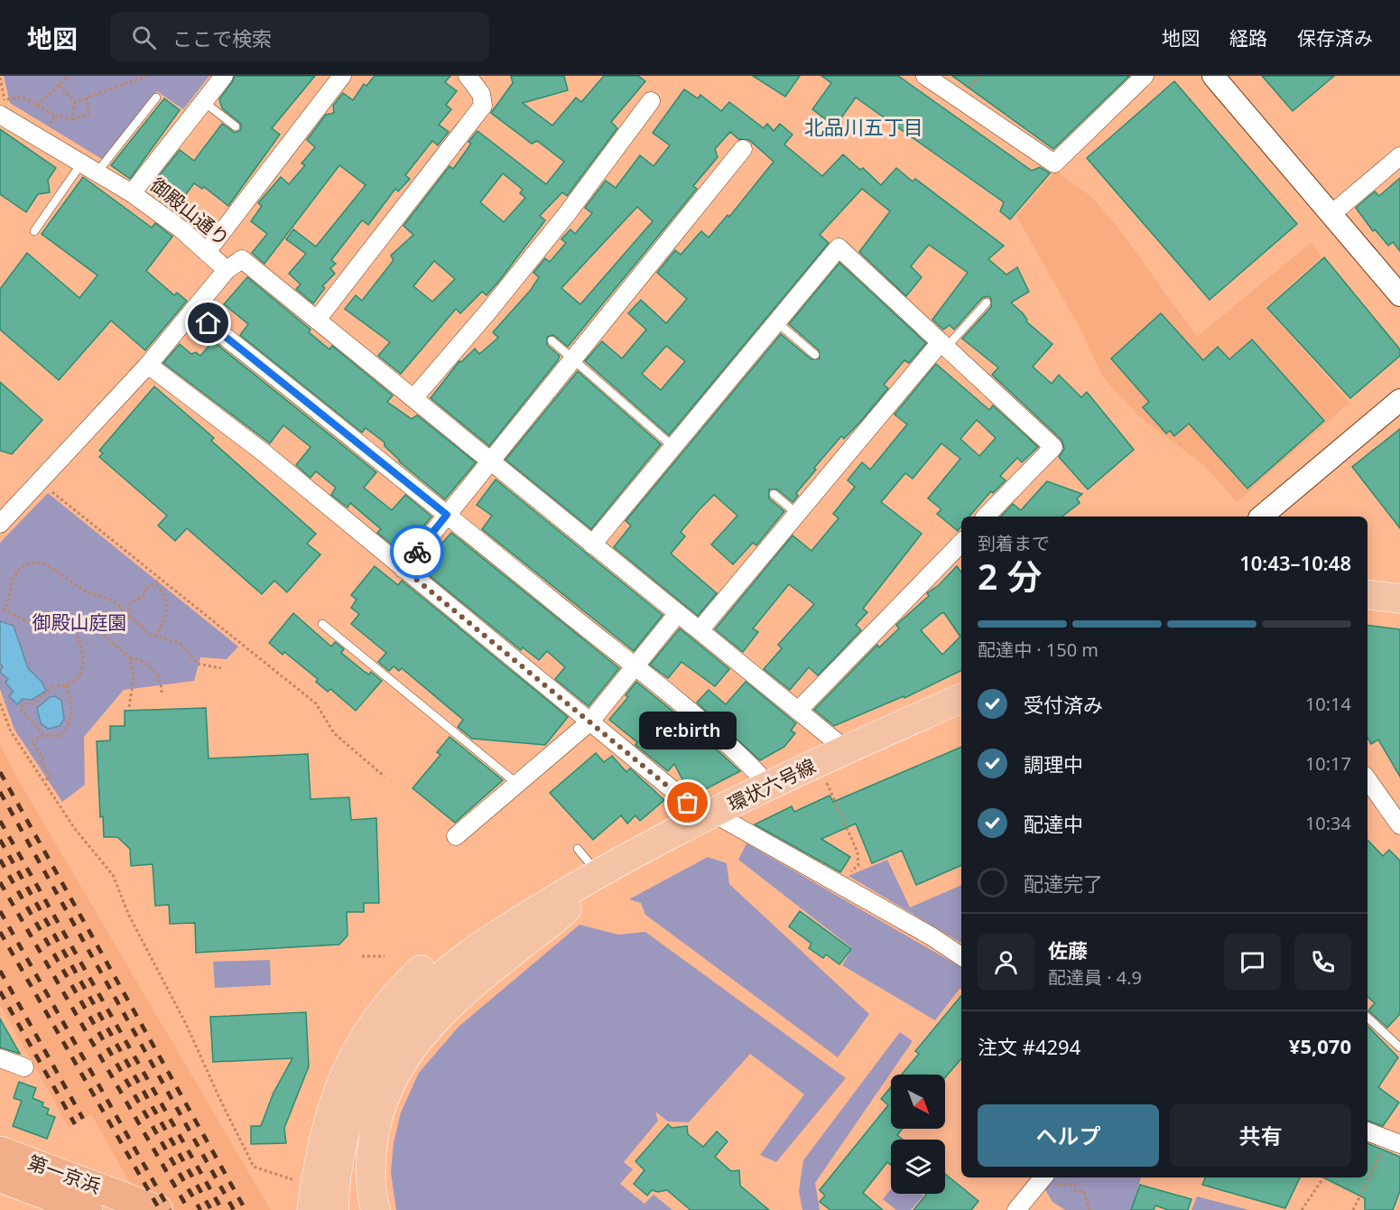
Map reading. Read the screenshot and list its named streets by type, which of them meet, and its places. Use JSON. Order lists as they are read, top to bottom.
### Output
{
  "streets": {
    "highway": ["第一京浜"],
    "main road": ["環状六号線"],
    "street": ["御殿山通り"]
  },
  "districts": ["北品川五丁目"],
  "parks": ["御殿山庭園"],
  "places": ["re:birth"],
  "north": "bottom right",
  "page": {
    "header": "地図",
    "search": "ここで検索",
    "nav": ["地図", "経路", "保存済み"],
    "heading": ["2 分", "到着まで", "10:43–10:48"],
    "panel": [
      "佐藤",
      "配達員 · 4.9",
      "注文 #4294",
      "¥5,070"
    ],
    "bar": "配達中 · 150 m",
    "list": [
      ["受付済み", "10:14"],
      ["調理中", "10:17"],
      ["配達中", "10:34"],
      "配達完了"
    ],
    "bubble": "re:birth",
    "buttons": ["ヘルプ", "共有"]
  }
}
